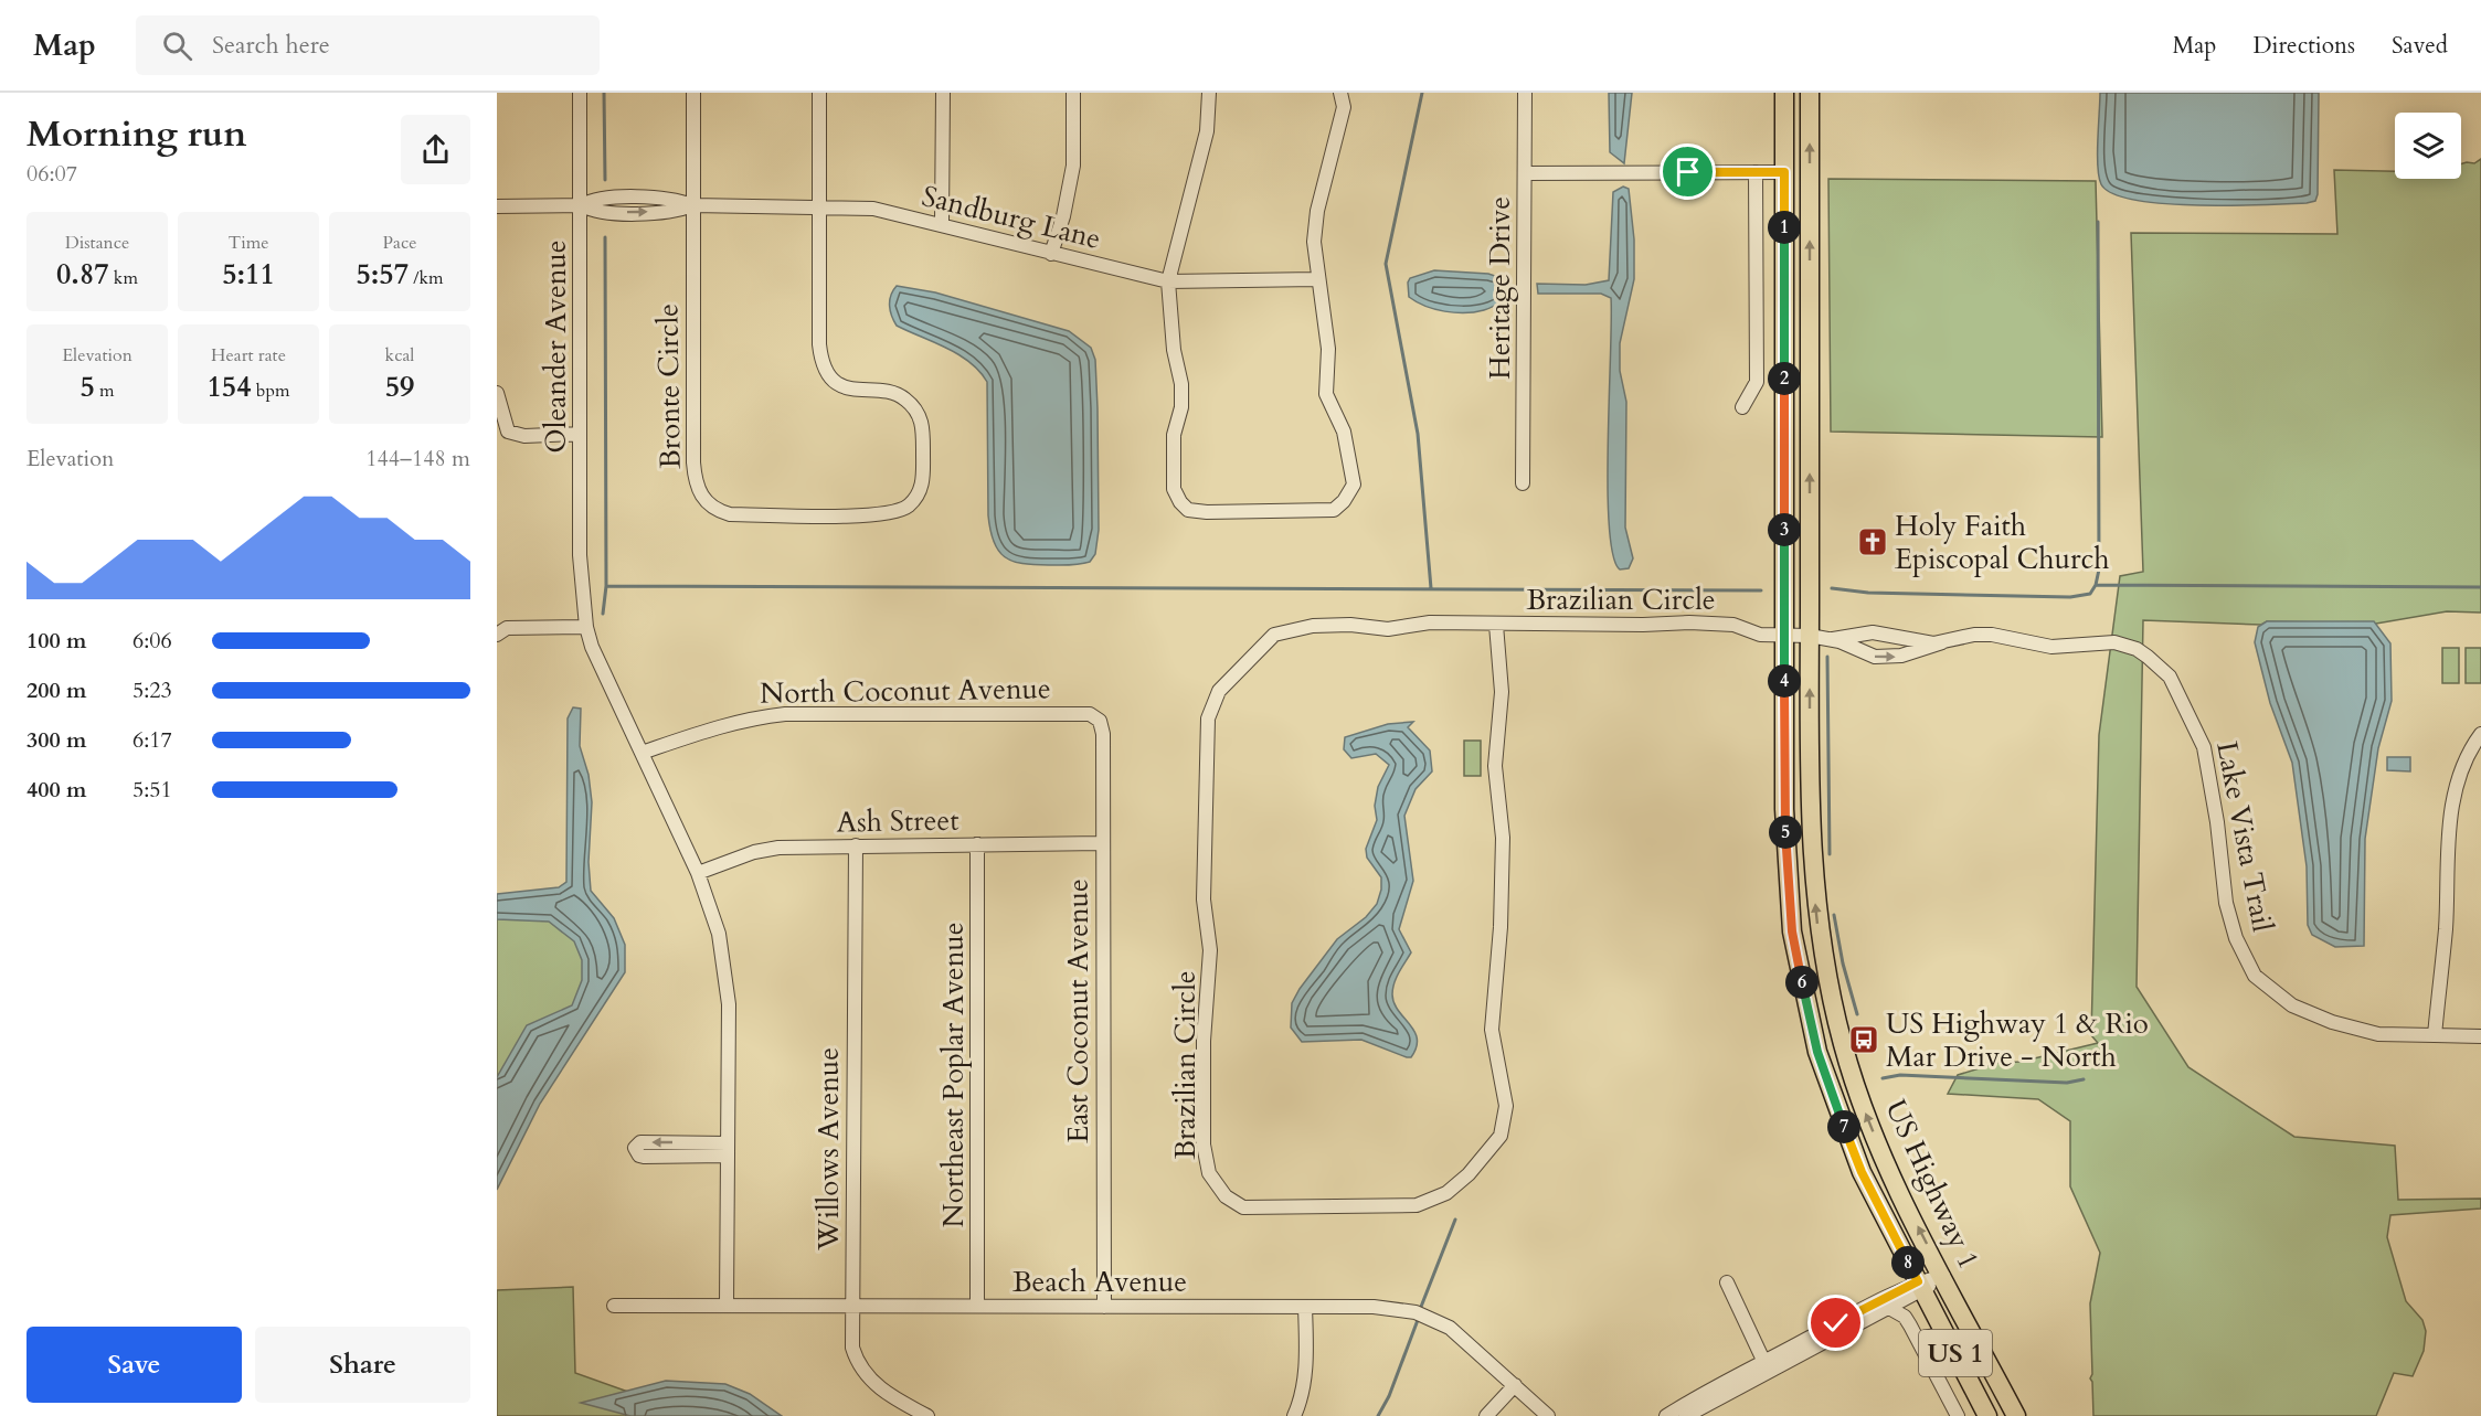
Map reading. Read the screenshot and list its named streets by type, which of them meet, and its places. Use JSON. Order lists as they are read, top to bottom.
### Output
{
  "streets": {
    "main road": ["US Highway 1", "US 1"],
    "street": [
      "Sandburg Lane",
      "Heritage Drive",
      "Oleander Avenue",
      "Bronte Circle",
      "Brazilian Circle",
      "North Coconut Avenue",
      "Ash Street",
      "Lake Vista Trail",
      "East Coconut Avenue",
      "Northeast Poplar Avenue",
      "Willows Avenue",
      "Beach Avenue"
    ]
  },
  "crossings": [
    ["Sandburg Lane", "Oleander Avenue"],
    ["Sandburg Lane", "Bronte Circle"],
    ["Oleander Avenue", "North Coconut Avenue"],
    ["Oleander Avenue", "Ash Street"],
    ["Oleander Avenue", "Beach Avenue"],
    ["Brazilian Circle", "Lake Vista Trail"],
    ["Brazilian Circle", "US Highway 1"],
    ["North Coconut Avenue", "East Coconut Avenue"],
    ["Ash Street", "East Coconut Avenue"],
    ["Ash Street", "Northeast Poplar Avenue"],
    ["Ash Street", "Willows Avenue"],
    ["Lake Vista Trail", "US Highway 1"],
    ["East Coconut Avenue", "Beach Avenue"],
    ["Northeast Poplar Avenue", "Beach Avenue"],
    ["Willows Avenue", "Beach Avenue"]
  ],
  "places": {
    "church": ["Holy Faith Episcopal Church"],
    "bus stop": ["US Highway 1 & Rio Mar Drive - North"]
  },
  "page": {
    "header": "Map",
    "search": "Search here",
    "nav": ["Map", "Directions", "Saved"],
    "heading": ["Morning run", "06:07"],
    "stats": [
      ["Distance", "0.87 km"],
      ["Time", "5:11"],
      ["Pace", "5:57 /km"],
      ["Elevation", "5 m"],
      ["Heart rate", "154 bpm"],
      ["kcal", "59"]
    ],
    "pins": [
      "1",
      "2",
      "3",
      "4",
      "5",
      "6",
      "7",
      "8"
    ],
    "chart": ["Elevation", "144–148 m"],
    "list": [
      {
        "name": "100 m",
        "note": "6:06"
      },
      {
        "name": "200 m",
        "note": "5:23"
      },
      {
        "name": "300 m",
        "note": "6:17"
      },
      {
        "name": "400 m",
        "note": "5:51"
      }
    ],
    "buttons": ["Save", "Share"]
  }
}
